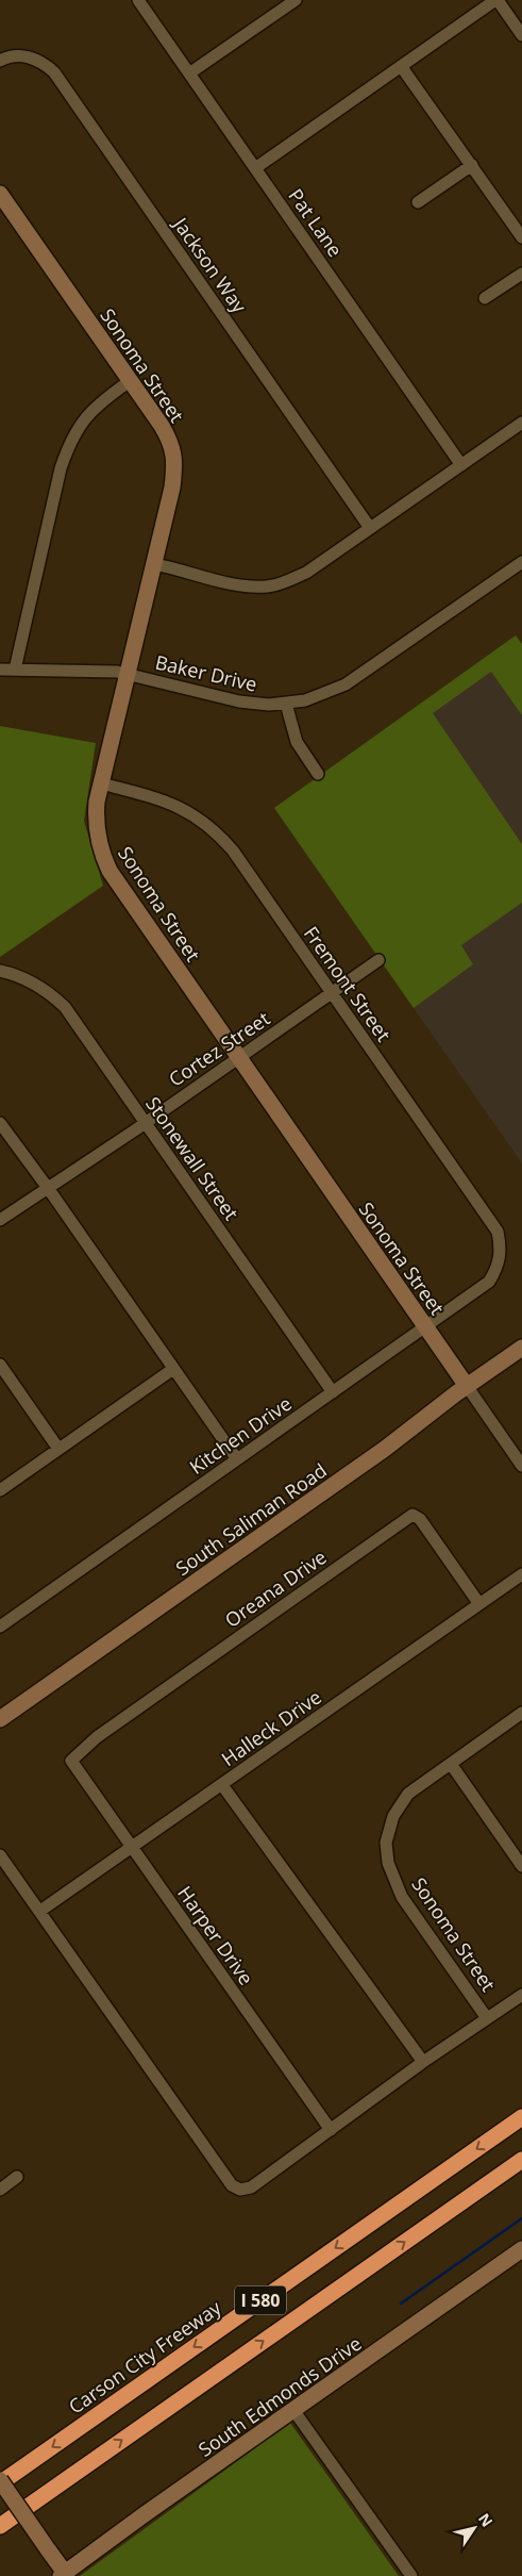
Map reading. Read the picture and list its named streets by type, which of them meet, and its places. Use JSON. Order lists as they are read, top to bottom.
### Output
{
  "streets": {
    "highway": ["I 580", "Carson City Freeway"],
    "street": [
      "Pat Lane",
      "Jackson Way",
      "Sonoma Street",
      "Baker Drive",
      "Fremont Street",
      "Cortez Street",
      "Stonewall Street",
      "Kitchen Drive",
      "South Saliman Road",
      "Oreana Drive",
      "Halleck Drive",
      "Harper Drive",
      "South Edmonds Drive"
    ]
  },
  "crossings": [
    ["Sonoma Street", "Baker Drive"],
    ["Sonoma Street", "Fremont Street"],
    ["Sonoma Street", "Cortez Street"],
    ["Sonoma Street", "Kitchen Drive"],
    ["Sonoma Street", "South Saliman Road"],
    ["Fremont Street", "Cortez Street"],
    ["Fremont Street", "Kitchen Drive"],
    ["Cortez Street", "Stonewall Street"],
    ["Stonewall Street", "Kitchen Drive"],
    ["Oreana Drive", "Halleck Drive"],
    ["Oreana Drive", "Harper Drive"],
    ["Halleck Drive", "Harper Drive"]
  ],
  "north": "top right"
}
